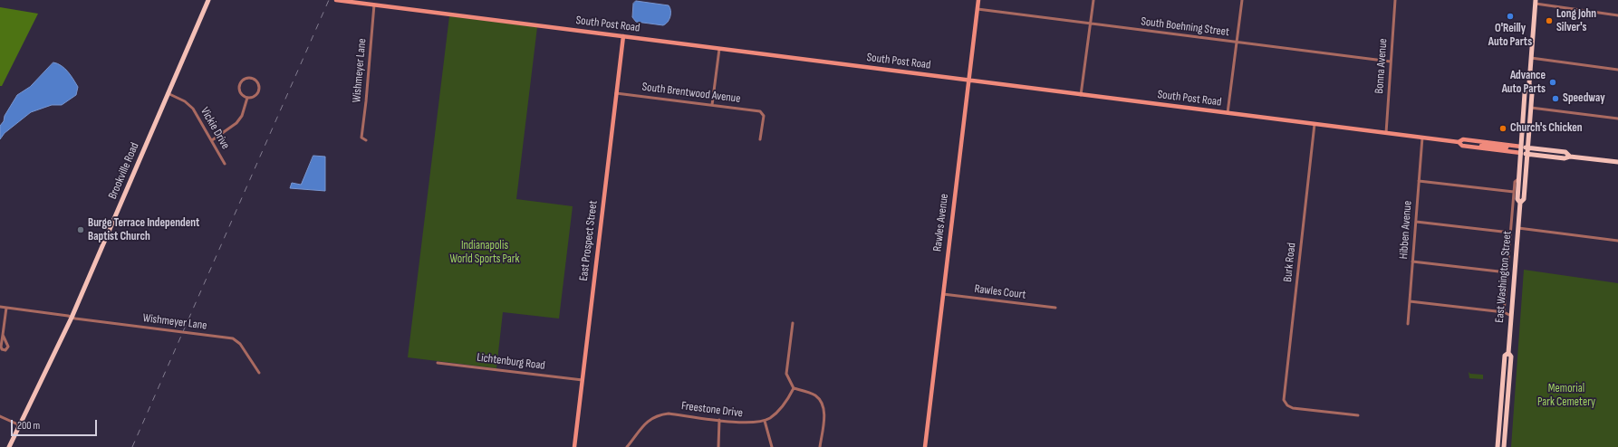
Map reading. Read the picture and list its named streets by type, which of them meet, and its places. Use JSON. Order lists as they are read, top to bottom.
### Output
{
  "streets": {
    "main road": [
      "South Post Road",
      "Brookville Road",
      "Rawles Avenue",
      "East Prospect Street",
      "East Washington Street"
    ],
    "street": [
      "South Boehning Street",
      "Bonna Avenue",
      "Wishmeyer Lane",
      "South Brentwood Avenue",
      "Vickie Drive",
      "Hibben Avenue",
      "Burk Road",
      "Rawles Court",
      "Lichtenburg Road",
      "Freestone Drive"
    ]
  },
  "crossings": [
    ["South Post Road", "Bonna Avenue"],
    ["South Post Road", "Wishmeyer Lane"],
    ["South Post Road", "Rawles Avenue"],
    ["South Post Road", "Hibben Avenue"],
    ["South Post Road", "East Prospect Street"],
    ["South Post Road", "Burk Road"],
    ["South Post Road", "East Washington Street"],
    ["South Boehning Street", "Bonna Avenue"],
    ["South Boehning Street", "Rawles Avenue"],
    ["Wishmeyer Lane", "Brookville Road"],
    ["South Brentwood Avenue", "East Prospect Street"],
    ["Vickie Drive", "Brookville Road"],
    ["Rawles Avenue", "Rawles Court"],
    ["East Prospect Street", "Lichtenburg Road"]
  ],
  "parks": ["Indianapolis World Sports Park", "Memorial Park Cemetery"],
  "places": [
    "O'Reilly Auto Parts",
    "Long John Silver's",
    "Advance Auto Parts",
    "Speedway",
    "Church's Chicken",
    "Burge Terrace Independent Baptist Church"
  ],
  "scale_bar": "200 m"
}
